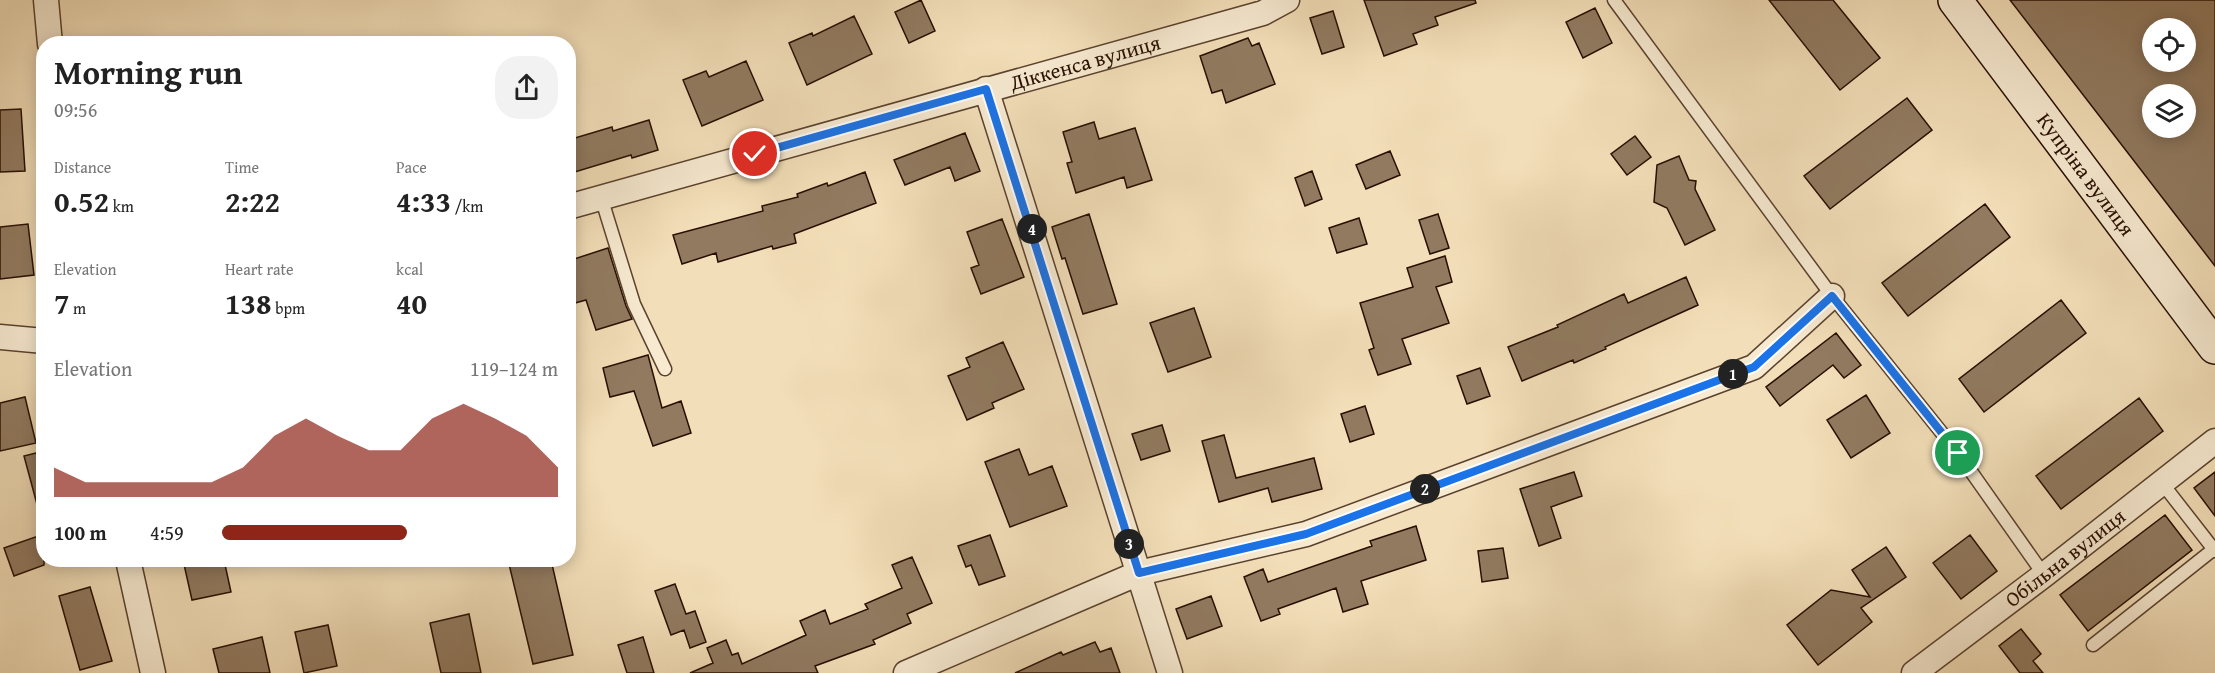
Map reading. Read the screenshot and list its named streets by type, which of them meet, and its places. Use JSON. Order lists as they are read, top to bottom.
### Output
{
  "streets": {
    "main road": ["Купріна вулиця"],
    "street": ["Діккенса вулиця", "Обільна вулиця"]
  },
  "page": {
    "heading": ["Morning run", "09:56"],
    "stats": [
      ["Distance", "0.52 km"],
      ["Time", "2:22"],
      ["Pace", "4:33 /km"],
      ["Elevation", "7 m"],
      ["Heart rate", "138 bpm"],
      ["kcal", "40"]
    ],
    "pins": [
      "4",
      "1",
      "2",
      "3"
    ],
    "chart": ["Elevation", "119–124 m"],
    "list": [
      {
        "name": "100 m",
        "note": "4:59"
      }
    ]
  }
}
